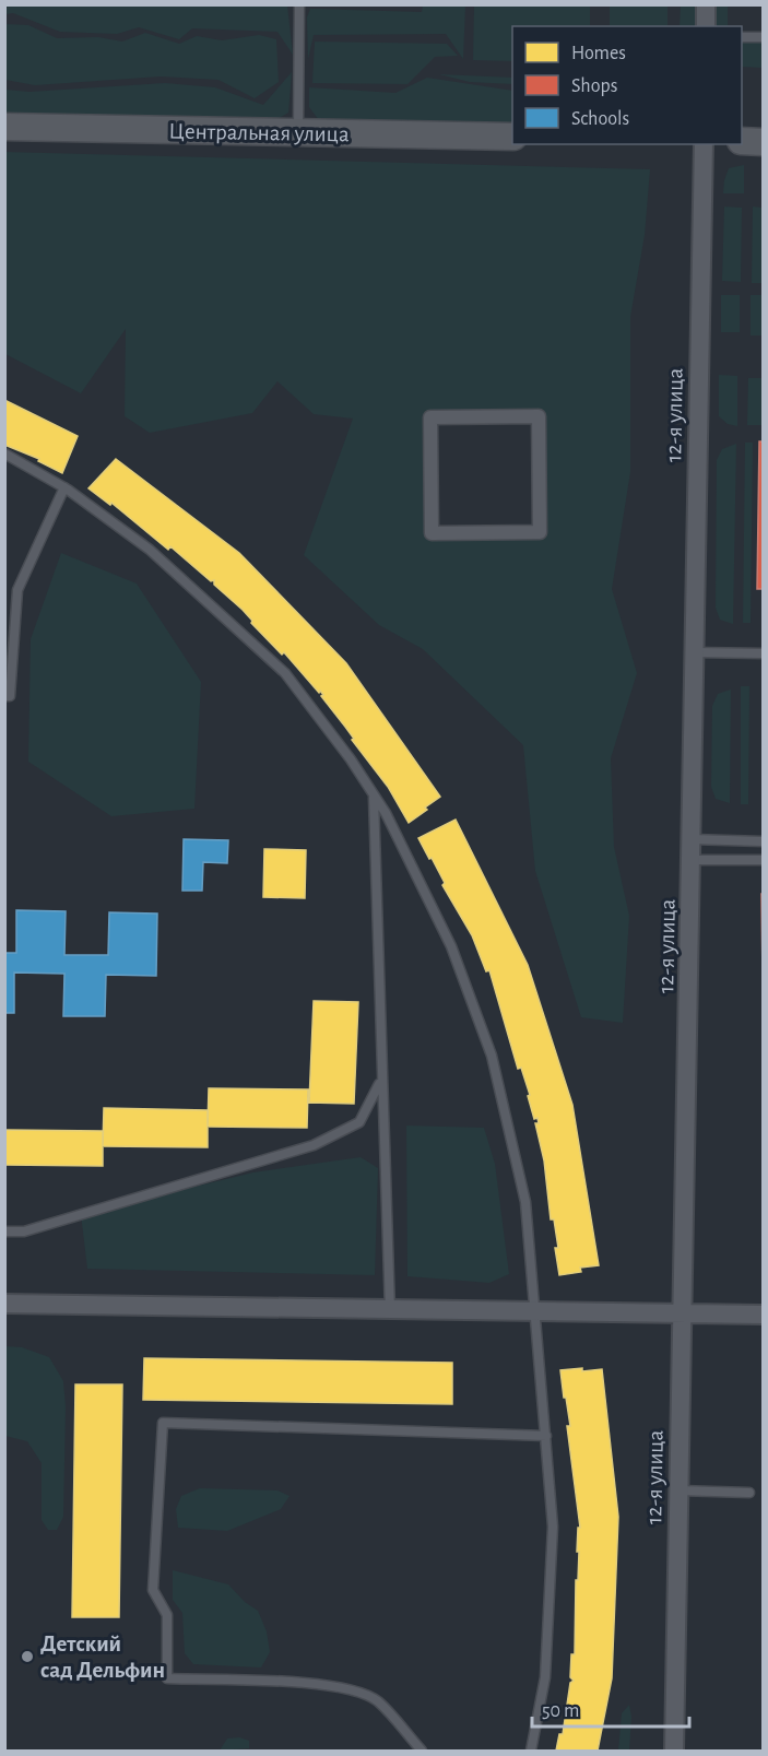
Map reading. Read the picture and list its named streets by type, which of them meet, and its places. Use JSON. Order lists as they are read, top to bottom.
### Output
{
  "streets": {
    "main road": ["Центральная улица"],
    "street": ["12-я улица"]
  },
  "places": ["Детский сад Дельфин"],
  "legend": ["Homes", "Shops", "Schools"],
  "scale_bar": "50 m"
}
